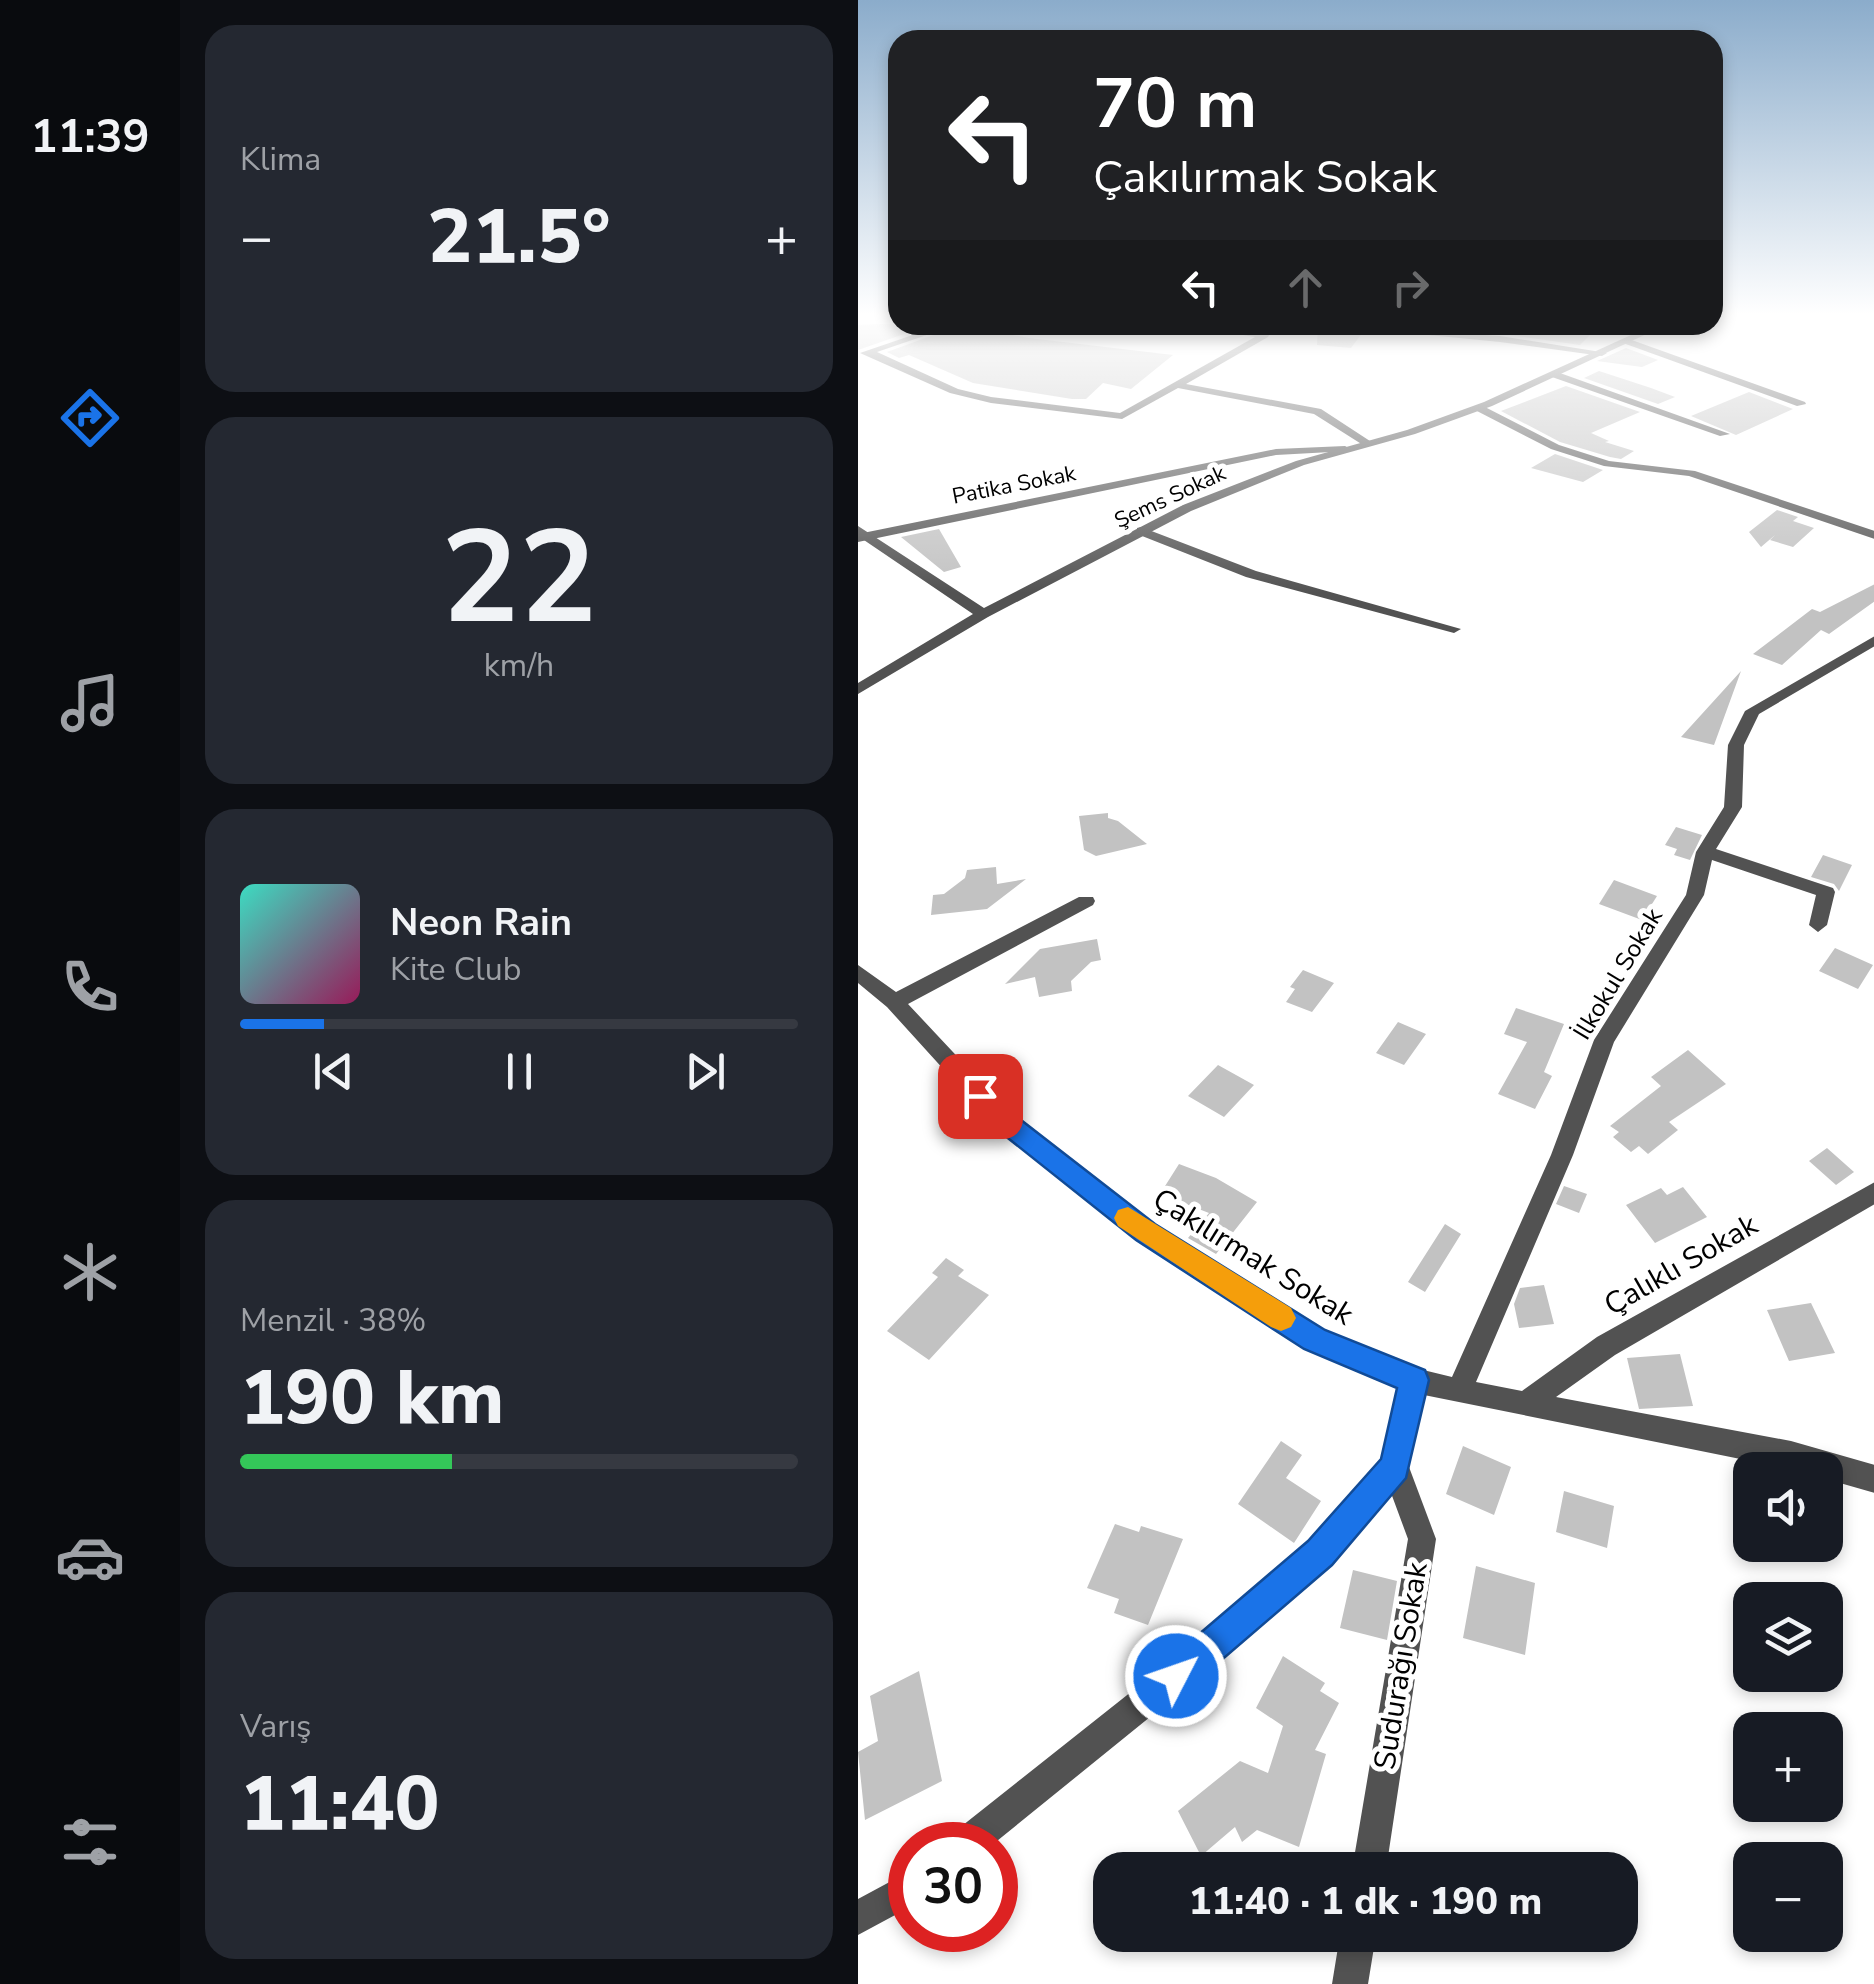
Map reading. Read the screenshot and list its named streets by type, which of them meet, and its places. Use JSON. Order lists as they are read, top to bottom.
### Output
{
  "streets": {
    "street": [
      "Patika Sokak",
      "Şems Sokak",
      "İlkokul Sokak",
      "Çakılırmak Sokak",
      "Çalıklı Sokak",
      "Sudurağı Sokak"
    ]
  },
  "crossings": [
    ["Patika Sokak", "Şems Sokak"],
    ["İlkokul Sokak", "Çakılırmak Sokak"],
    ["Çakılırmak Sokak", "Çalıklı Sokak"]
  ],
  "page": {
    "tabs": "11:39",
    "tile": [
      "Klima",
      ["22", "km/h"],
      ["Menzil · 38%", "190 km"],
      ["Varış", "11:40"]
    ],
    "turn": ["70 m", "Çakılırmak Sokak"],
    "heat": ["−", "21.5°", "+"],
    "song": ["Neon Rain", "Kite Club"],
    "map_buttons": ["+", "−"],
    "limit": "30",
    "trip": "11:40 · 1 dk · 190 m"
  }
}
